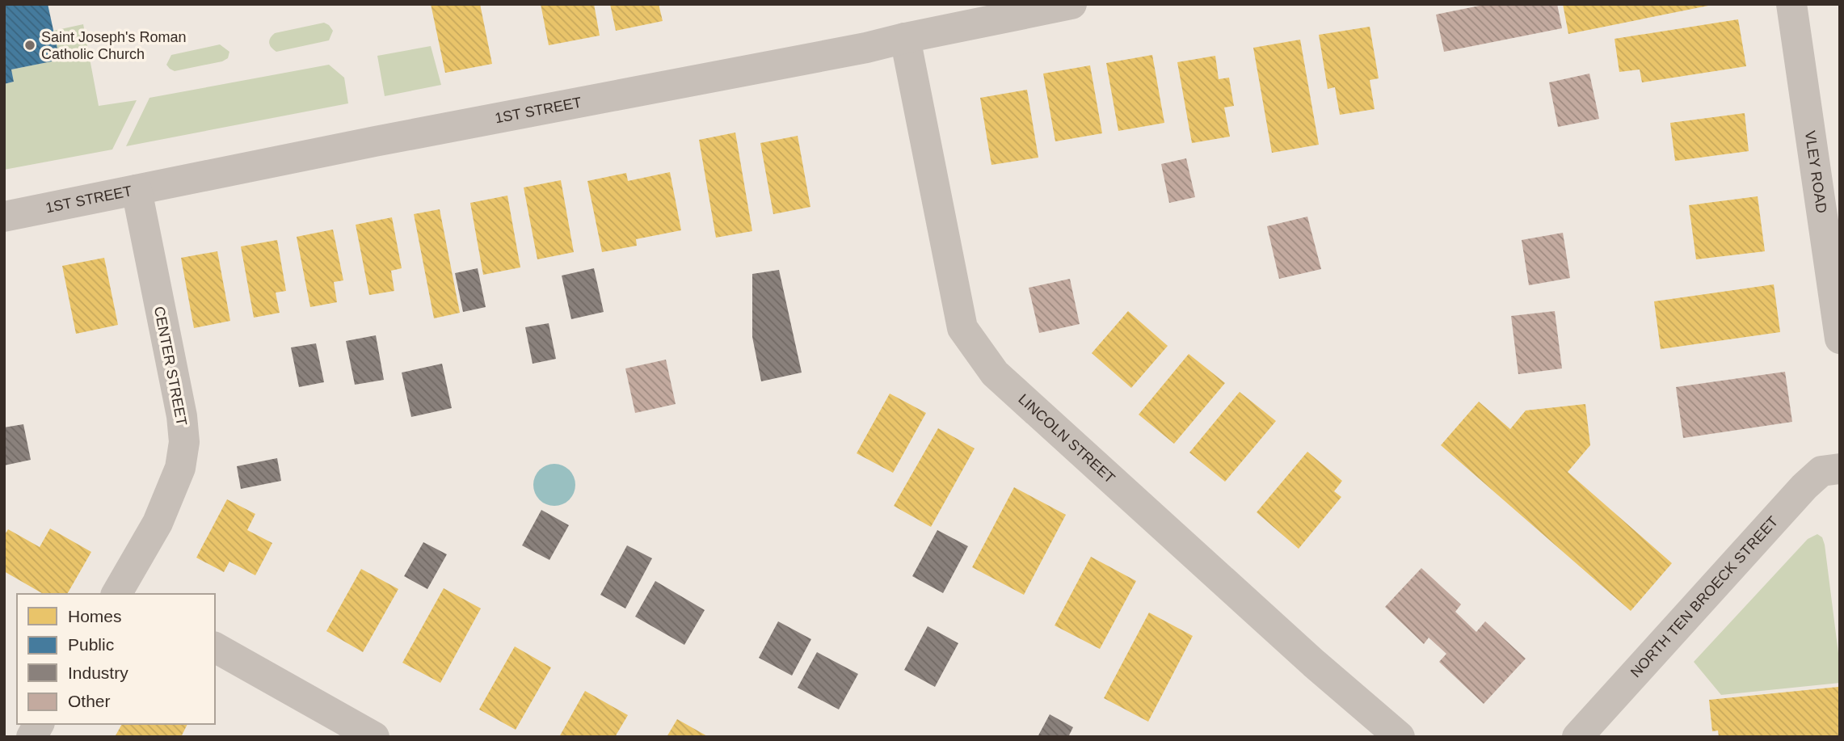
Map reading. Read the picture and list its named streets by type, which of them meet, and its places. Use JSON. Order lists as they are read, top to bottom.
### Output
{
  "streets": {
    "street": [
      "1ST STREET",
      "VLEY ROAD",
      "CENTER STREET",
      "LINCOLN STREET",
      "NORTH TEN BROECK STREET"
    ]
  },
  "crossings": [
    ["1ST STREET", "CENTER STREET"],
    ["1ST STREET", "LINCOLN STREET"]
  ],
  "places": ["Saint Joseph's Roman Catholic Church"],
  "legend": [
    "Homes",
    "Public",
    "Industry",
    "Other"
  ]
}
